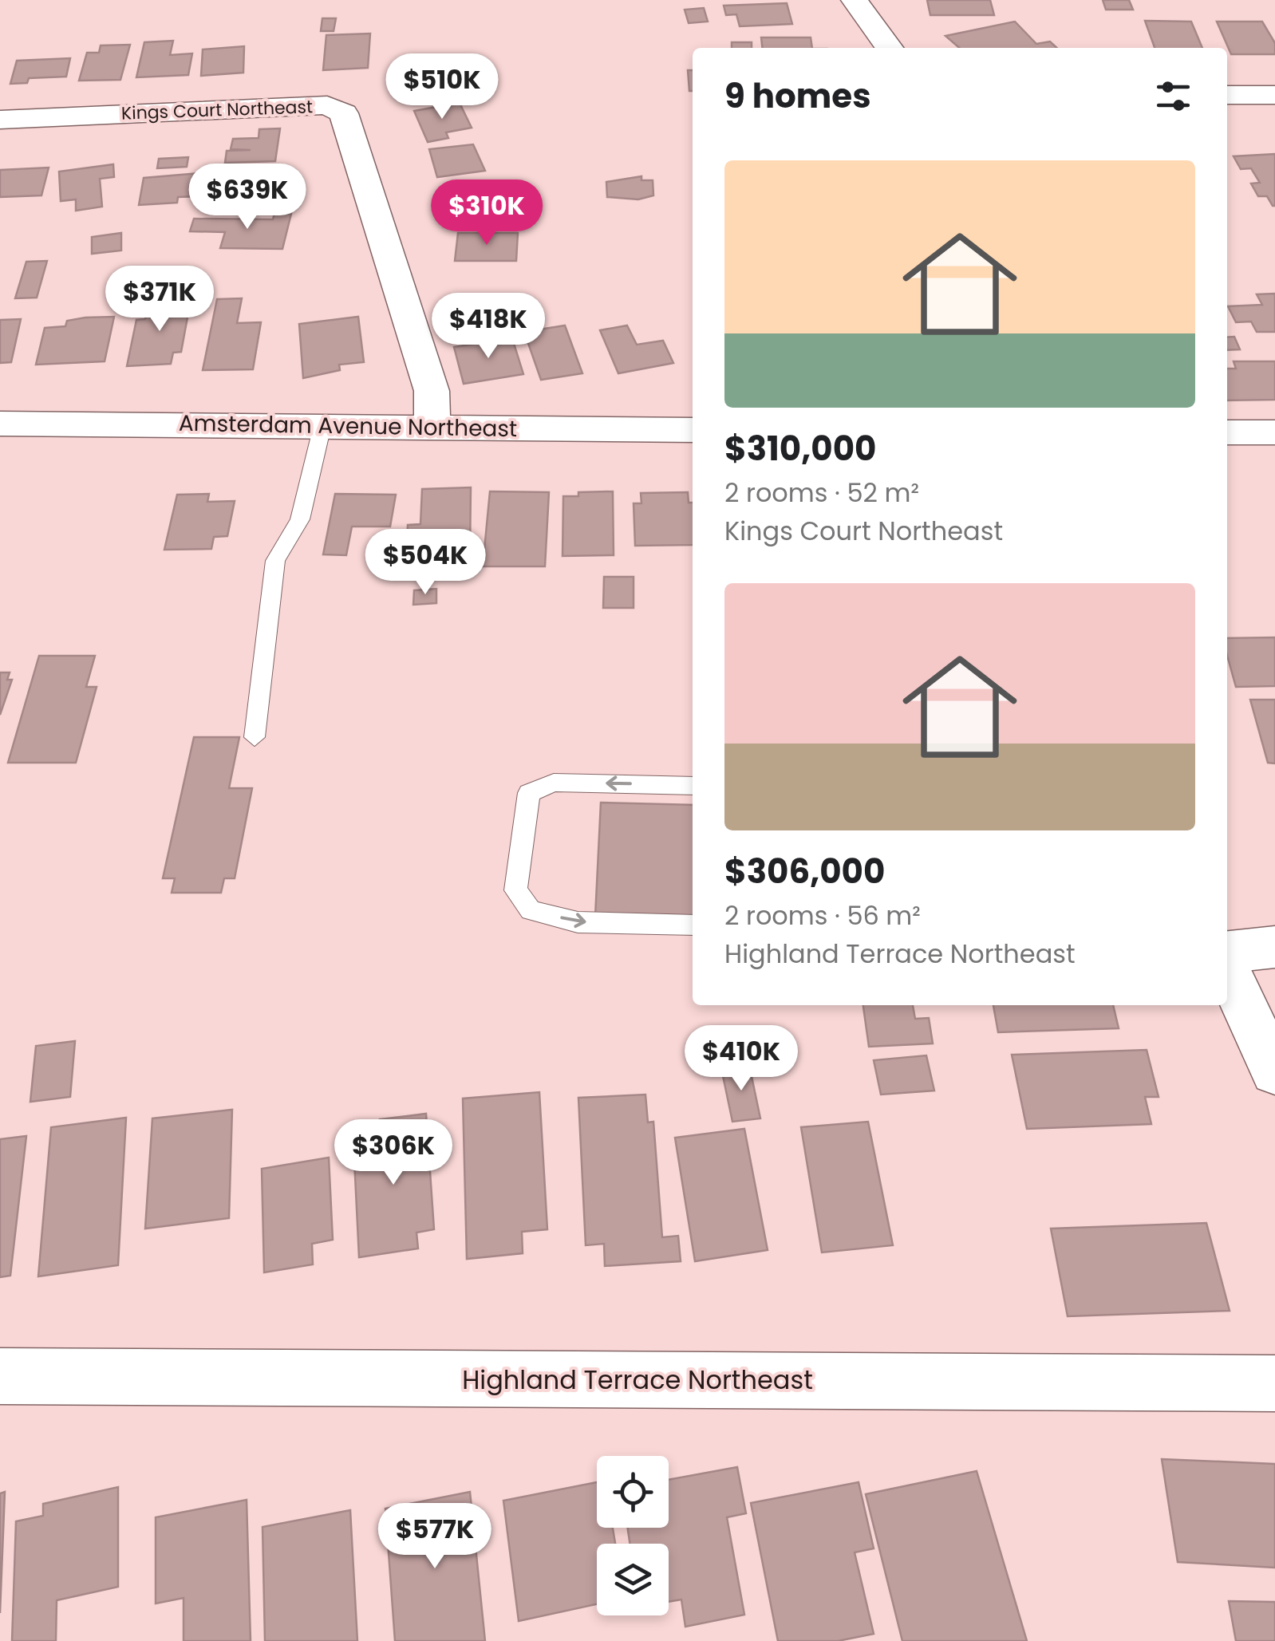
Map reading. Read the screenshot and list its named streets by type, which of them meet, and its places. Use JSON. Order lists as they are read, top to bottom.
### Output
{
  "streets": {
    "street": ["Kings Court Northeast", "Amsterdam Avenue Northeast", "Highland Terrace Northeast"]
  },
  "crossings": [
    ["Kings Court Northeast", "Amsterdam Avenue Northeast"]
  ],
  "page": {
    "heading": "9 homes",
    "price": [
      "$510K",
      "$639K",
      "$310K",
      "$371K",
      "$418K",
      "$504K",
      "$410K",
      "$306K",
      "$577K"
    ],
    "list": [
      {
        "name": "$310,000",
        "note": "2 rooms · 52 m² · Kings Court Northeast"
      },
      {
        "name": "$306,000",
        "note": "2 rooms · 56 m² · Highland Terrace Northeast"
      }
    ]
  }
}
